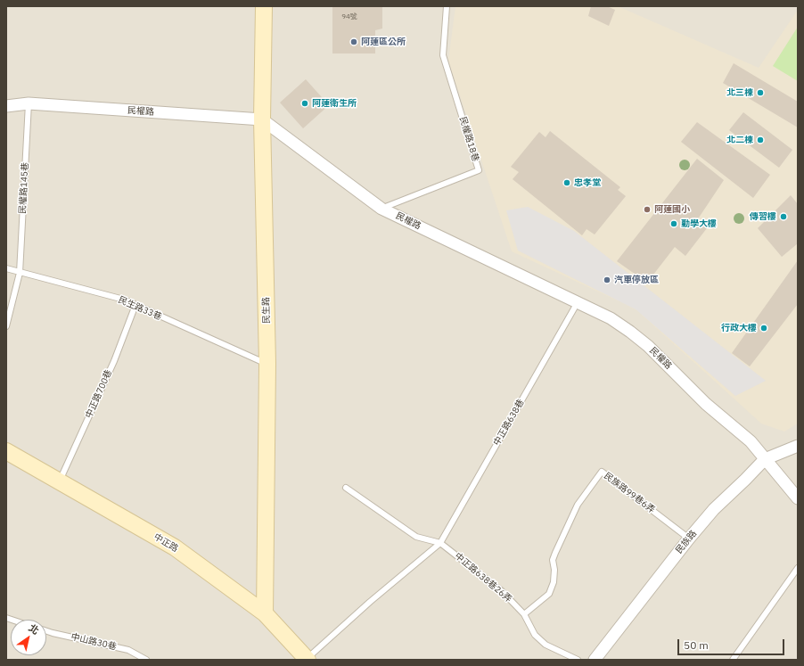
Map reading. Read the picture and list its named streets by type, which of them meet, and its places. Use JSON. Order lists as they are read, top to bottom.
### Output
{
  "streets": {
    "street": [
      "民權路",
      "民生路",
      "民族路",
      "中正路"
    ],
    "lane": [
      "民權路18巷",
      "民權路145巷",
      "民生路33巷",
      "中正路700巷",
      "中正路638巷",
      "民族路99巷6弄",
      "中正路638巷26弄",
      "中山路30巷"
    ]
  },
  "crossings": [
    ["民權路", "民權路18巷"],
    ["民權路", "民權路145巷"],
    ["民權路", "民生路"],
    ["民權路", "中正路638巷"],
    ["民權路", "民族路"],
    ["民權路145巷", "民生路33巷"],
    ["民生路33巷", "民生路"],
    ["民生路33巷", "中正路700巷"],
    ["民生路", "中正路"],
    ["中正路700巷", "中正路"],
    ["中正路638巷", "中正路"],
    ["中正路638巷", "中正路638巷26弄"],
    ["民族路99巷6弄", "民族路"],
    ["民族路99巷6弄", "中正路638巷26弄"]
  ],
  "places": [
    "阿蓮區公所",
    "北三棟",
    "阿蓮衛生所",
    "北二棟",
    "忠孝堂",
    "阿蓮國小",
    "傳習樓",
    "勤學大樓",
    "汽車停放區",
    "行政大樓"
  ],
  "house_numbers": ["94號"],
  "scale_bar": "50 m",
  "north": "top right"
}
